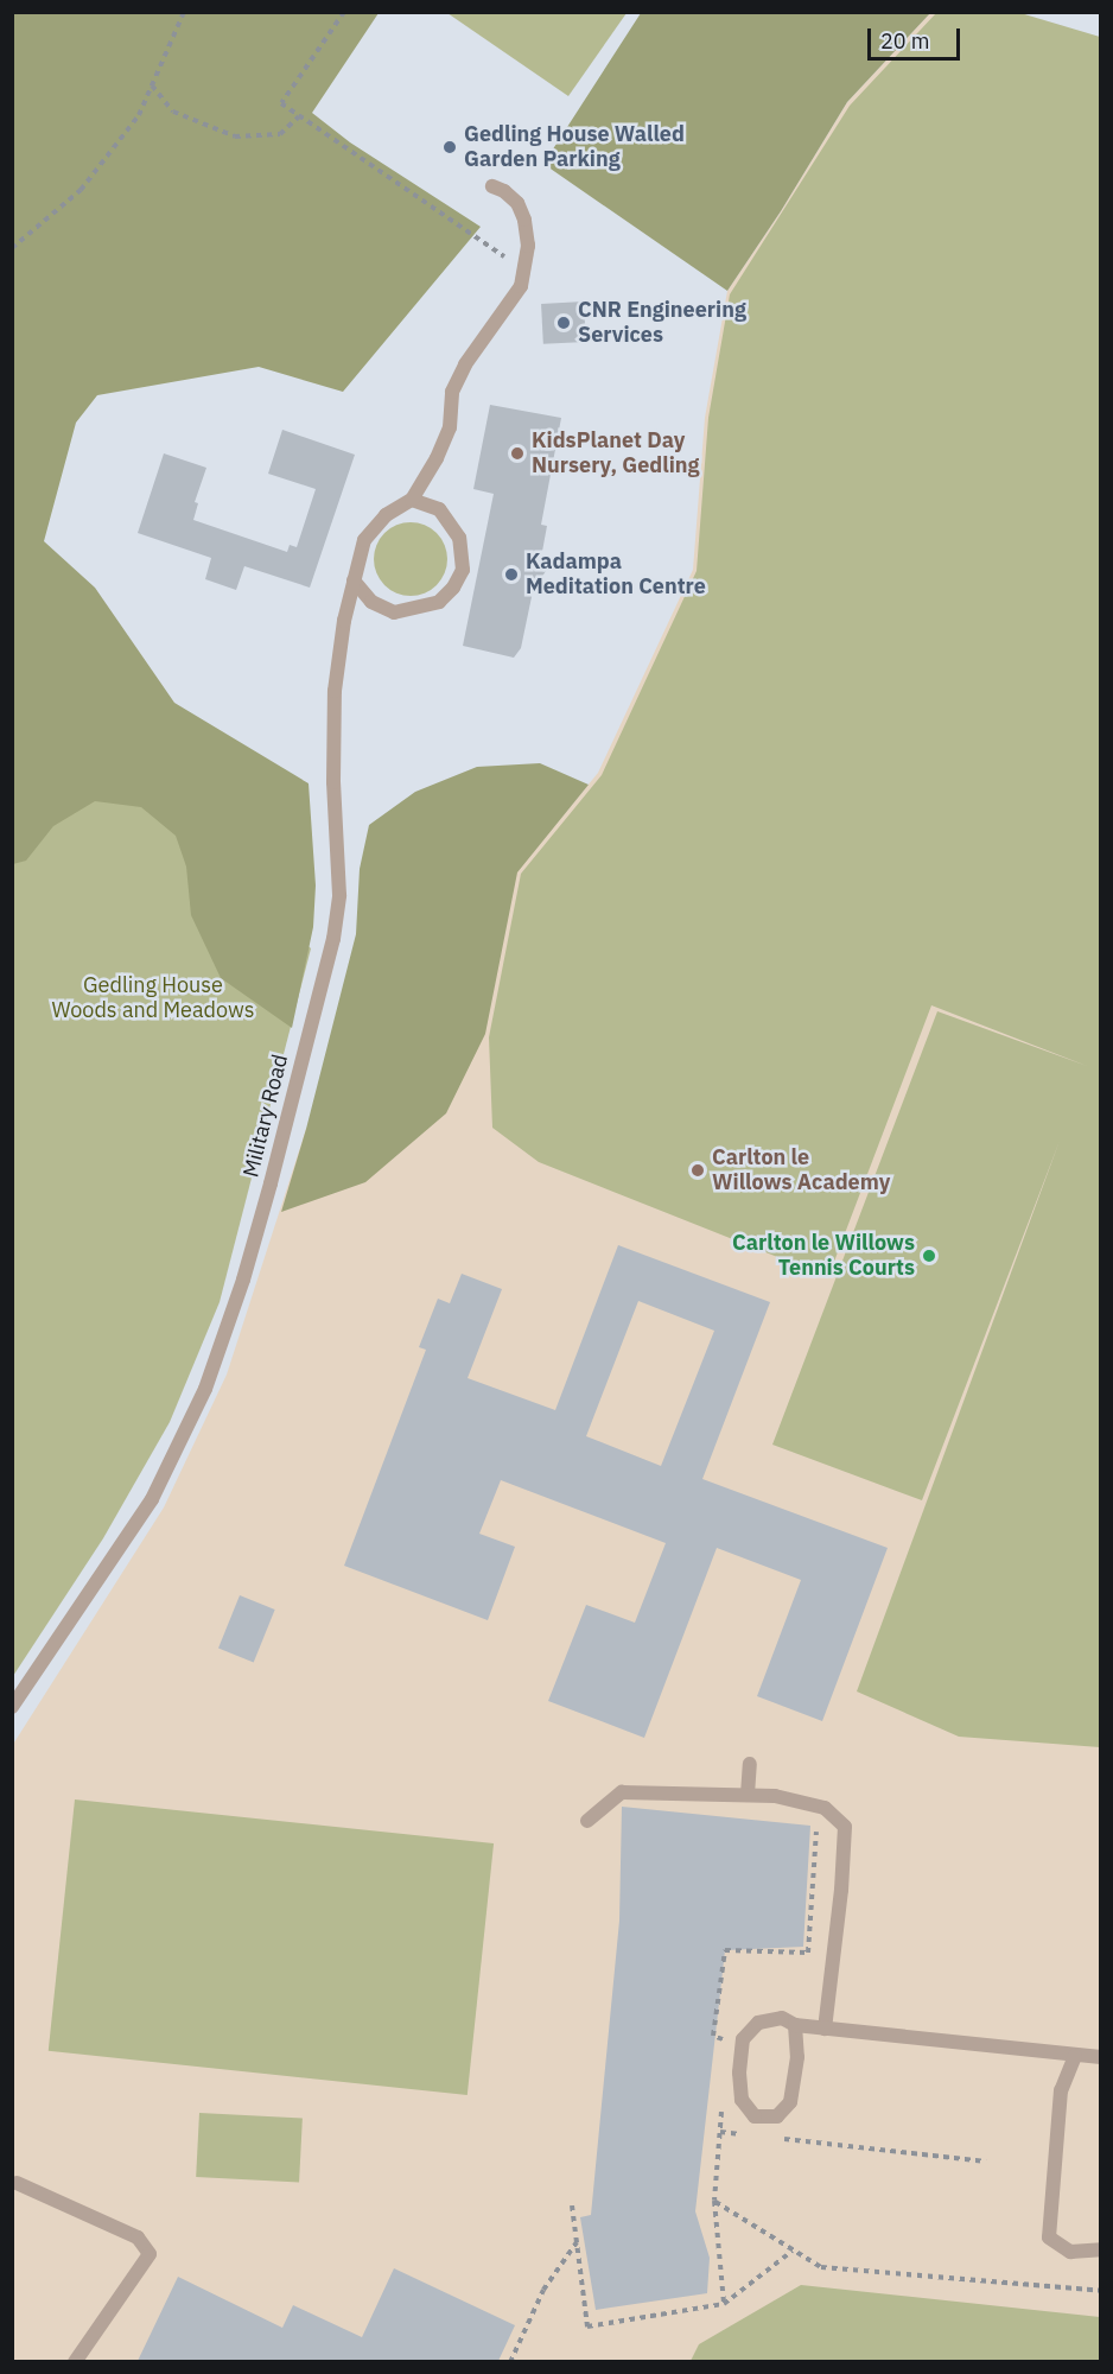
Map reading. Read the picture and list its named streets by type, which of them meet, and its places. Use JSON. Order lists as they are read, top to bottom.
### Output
{
  "streets": {
    "lane": ["Military Road"]
  },
  "parks": ["Gedling House Woods and Meadows"],
  "places": [
    "Gedling House Walled Garden Parking",
    "CNR Engineering Services",
    "KidsPlanet Day Nursery, Gedling",
    "Kadampa Meditation Centre",
    "Carlton le Willows Academy",
    "Carlton le Willows Tennis Courts"
  ],
  "scale_bar": "20 m"
}
